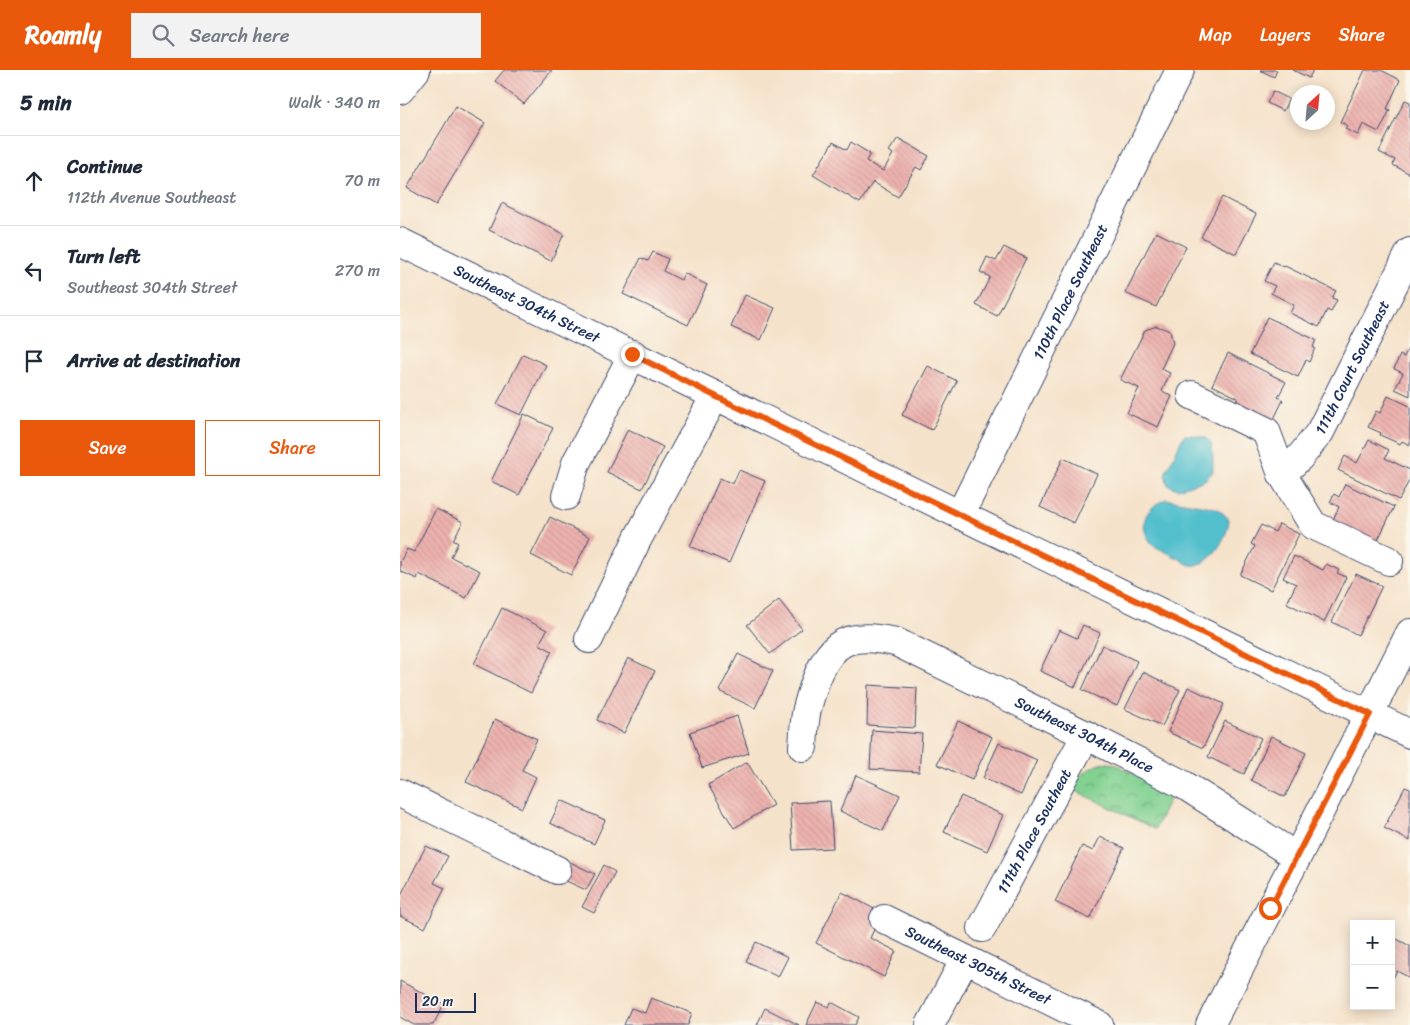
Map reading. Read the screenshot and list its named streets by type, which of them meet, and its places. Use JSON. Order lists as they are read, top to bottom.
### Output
{
  "streets": {
    "street": [
      "110th Place Southeast",
      "Southeast 304th Street",
      "111th Court Southeast",
      "Southeast 304th Place",
      "111th Place Southeat",
      "Southeast 305th Street"
    ]
  },
  "crossings": [
    ["110th Place Southeast", "Southeast 304th Street"],
    ["Southeast 304th Place", "111th Place Southeat"]
  ],
  "scale_bar": "20 m",
  "north": "top right",
  "page": {
    "header": "Roamly",
    "search": "Search here",
    "nav": ["Map", "Layers", "Share"],
    "heading": ["5 min", "Walk · 340 m"],
    "list": [
      ["Continue", "112th Avenue Southeast", "70 m"],
      ["Turn left", "Southeast 304th Street", "270 m"],
      "Arrive at destination"
    ],
    "buttons": ["Save", "Share"],
    "map_buttons": ["+", "−"],
    "scale": "20 m"
  }
}
